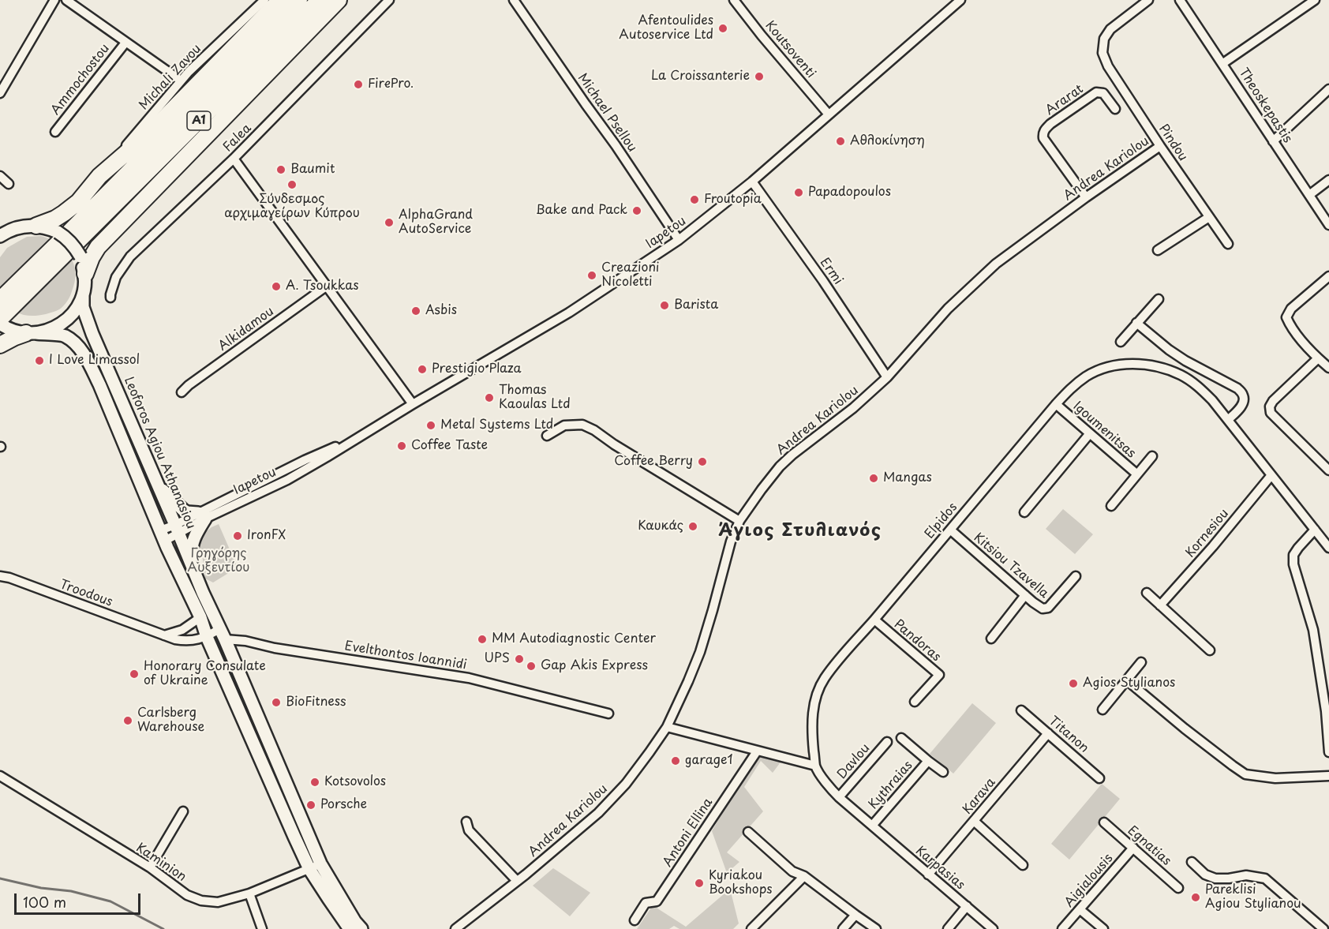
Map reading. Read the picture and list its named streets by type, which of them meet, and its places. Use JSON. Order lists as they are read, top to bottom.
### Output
{
  "streets": {
    "highway": ["A1"],
    "main road": ["Leoforos Agiou Athanasiou"],
    "street": [
      "Koutsoventi",
      "Michali Zavou",
      "Ammochostou",
      "Ararat",
      "Theoskepastis",
      "Michael Psellou",
      "Falea",
      "Pindou",
      "Andrea Kariolou",
      "Iapetou",
      "Ermi",
      "Alkidamou",
      "Igoumenitsas",
      "Elpidos",
      "Kornesiou",
      "Kitsiou Tzavella",
      "Troodous",
      "Pandoras",
      "Evelthontos Ioannidi",
      "Titanon",
      "Davlou",
      "Kythraias",
      "Karava",
      "Antoni Ellina",
      "Egnatias",
      "Kaminion",
      "Karpasias",
      "Aigialousis"
    ]
  },
  "crossings": [
    ["Koutsoventi", "Iapetou"],
    ["Ararat", "Andrea Kariolou"],
    ["Michael Psellou", "Iapetou"],
    ["A1", "Leoforos Agiou Athanasiou"],
    ["Pindou", "Andrea Kariolou"],
    ["Andrea Kariolou", "Ermi"],
    ["Iapetou", "Ermi"],
    ["Iapetou", "Leoforos Agiou Athanasiou"],
    ["Igoumenitsas", "Elpidos"],
    ["Leoforos Agiou Athanasiou", "Troodous"],
    ["Leoforos Agiou Athanasiou", "Evelthontos Ioannidi"],
    ["Leoforos Agiou Athanasiou", "Kaminion"],
    ["Elpidos", "Kornesiou"],
    ["Elpidos", "Kitsiou Tzavella"],
    ["Elpidos", "Pandoras"],
    ["Elpidos", "Davlou"],
    ["Elpidos", "Kythraias"],
    ["Elpidos", "Karpasias"],
    ["Troodous", "Evelthontos Ioannidi"],
    ["Titanon", "Karava"],
    ["Kythraias", "Karpasias"],
    ["Karava", "Karpasias"],
    ["Egnatias", "Aigialousis"]
  ],
  "districts": ["Άγιος Στυλιανός"],
  "parks": ["Γρηγόρης Αυξεντίου"],
  "places": [
    "Afentoulides Autoservice Ltd",
    "La Croissanterie",
    "FirePro.",
    "Αθλοκίνηση",
    "Baumit",
    "Σύνδεσμος αρχιμαγείρων Κύπρου",
    "Papadopoulos",
    "Froutopia",
    "Bake and Pack",
    "AlphaGrand AutoService",
    "Creazioni Nicoletti",
    "A. Tsoukkas",
    "Barista",
    "Asbis",
    "I Love Limassol",
    "Prestigio Plaza",
    "Thomas Kaoulas Ltd",
    "Metal Systems Ltd",
    "Coffee Taste",
    "Coffee Berry",
    "Mangas",
    "Καυκάς",
    "IronFX",
    "MM Autodiagnostic Center",
    "UPS",
    "Gap Akis Express",
    "Honorary Consulate of Ukraine",
    "Agios Stylianos",
    "BioFitness",
    "Carlsberg Warehouse",
    "garage1",
    "Kotsovolos",
    "Porsche",
    "Kyriakou Bookshops",
    "Pareklisi Agiou Stylianou"
  ],
  "scale_bar": "100 m"
}
